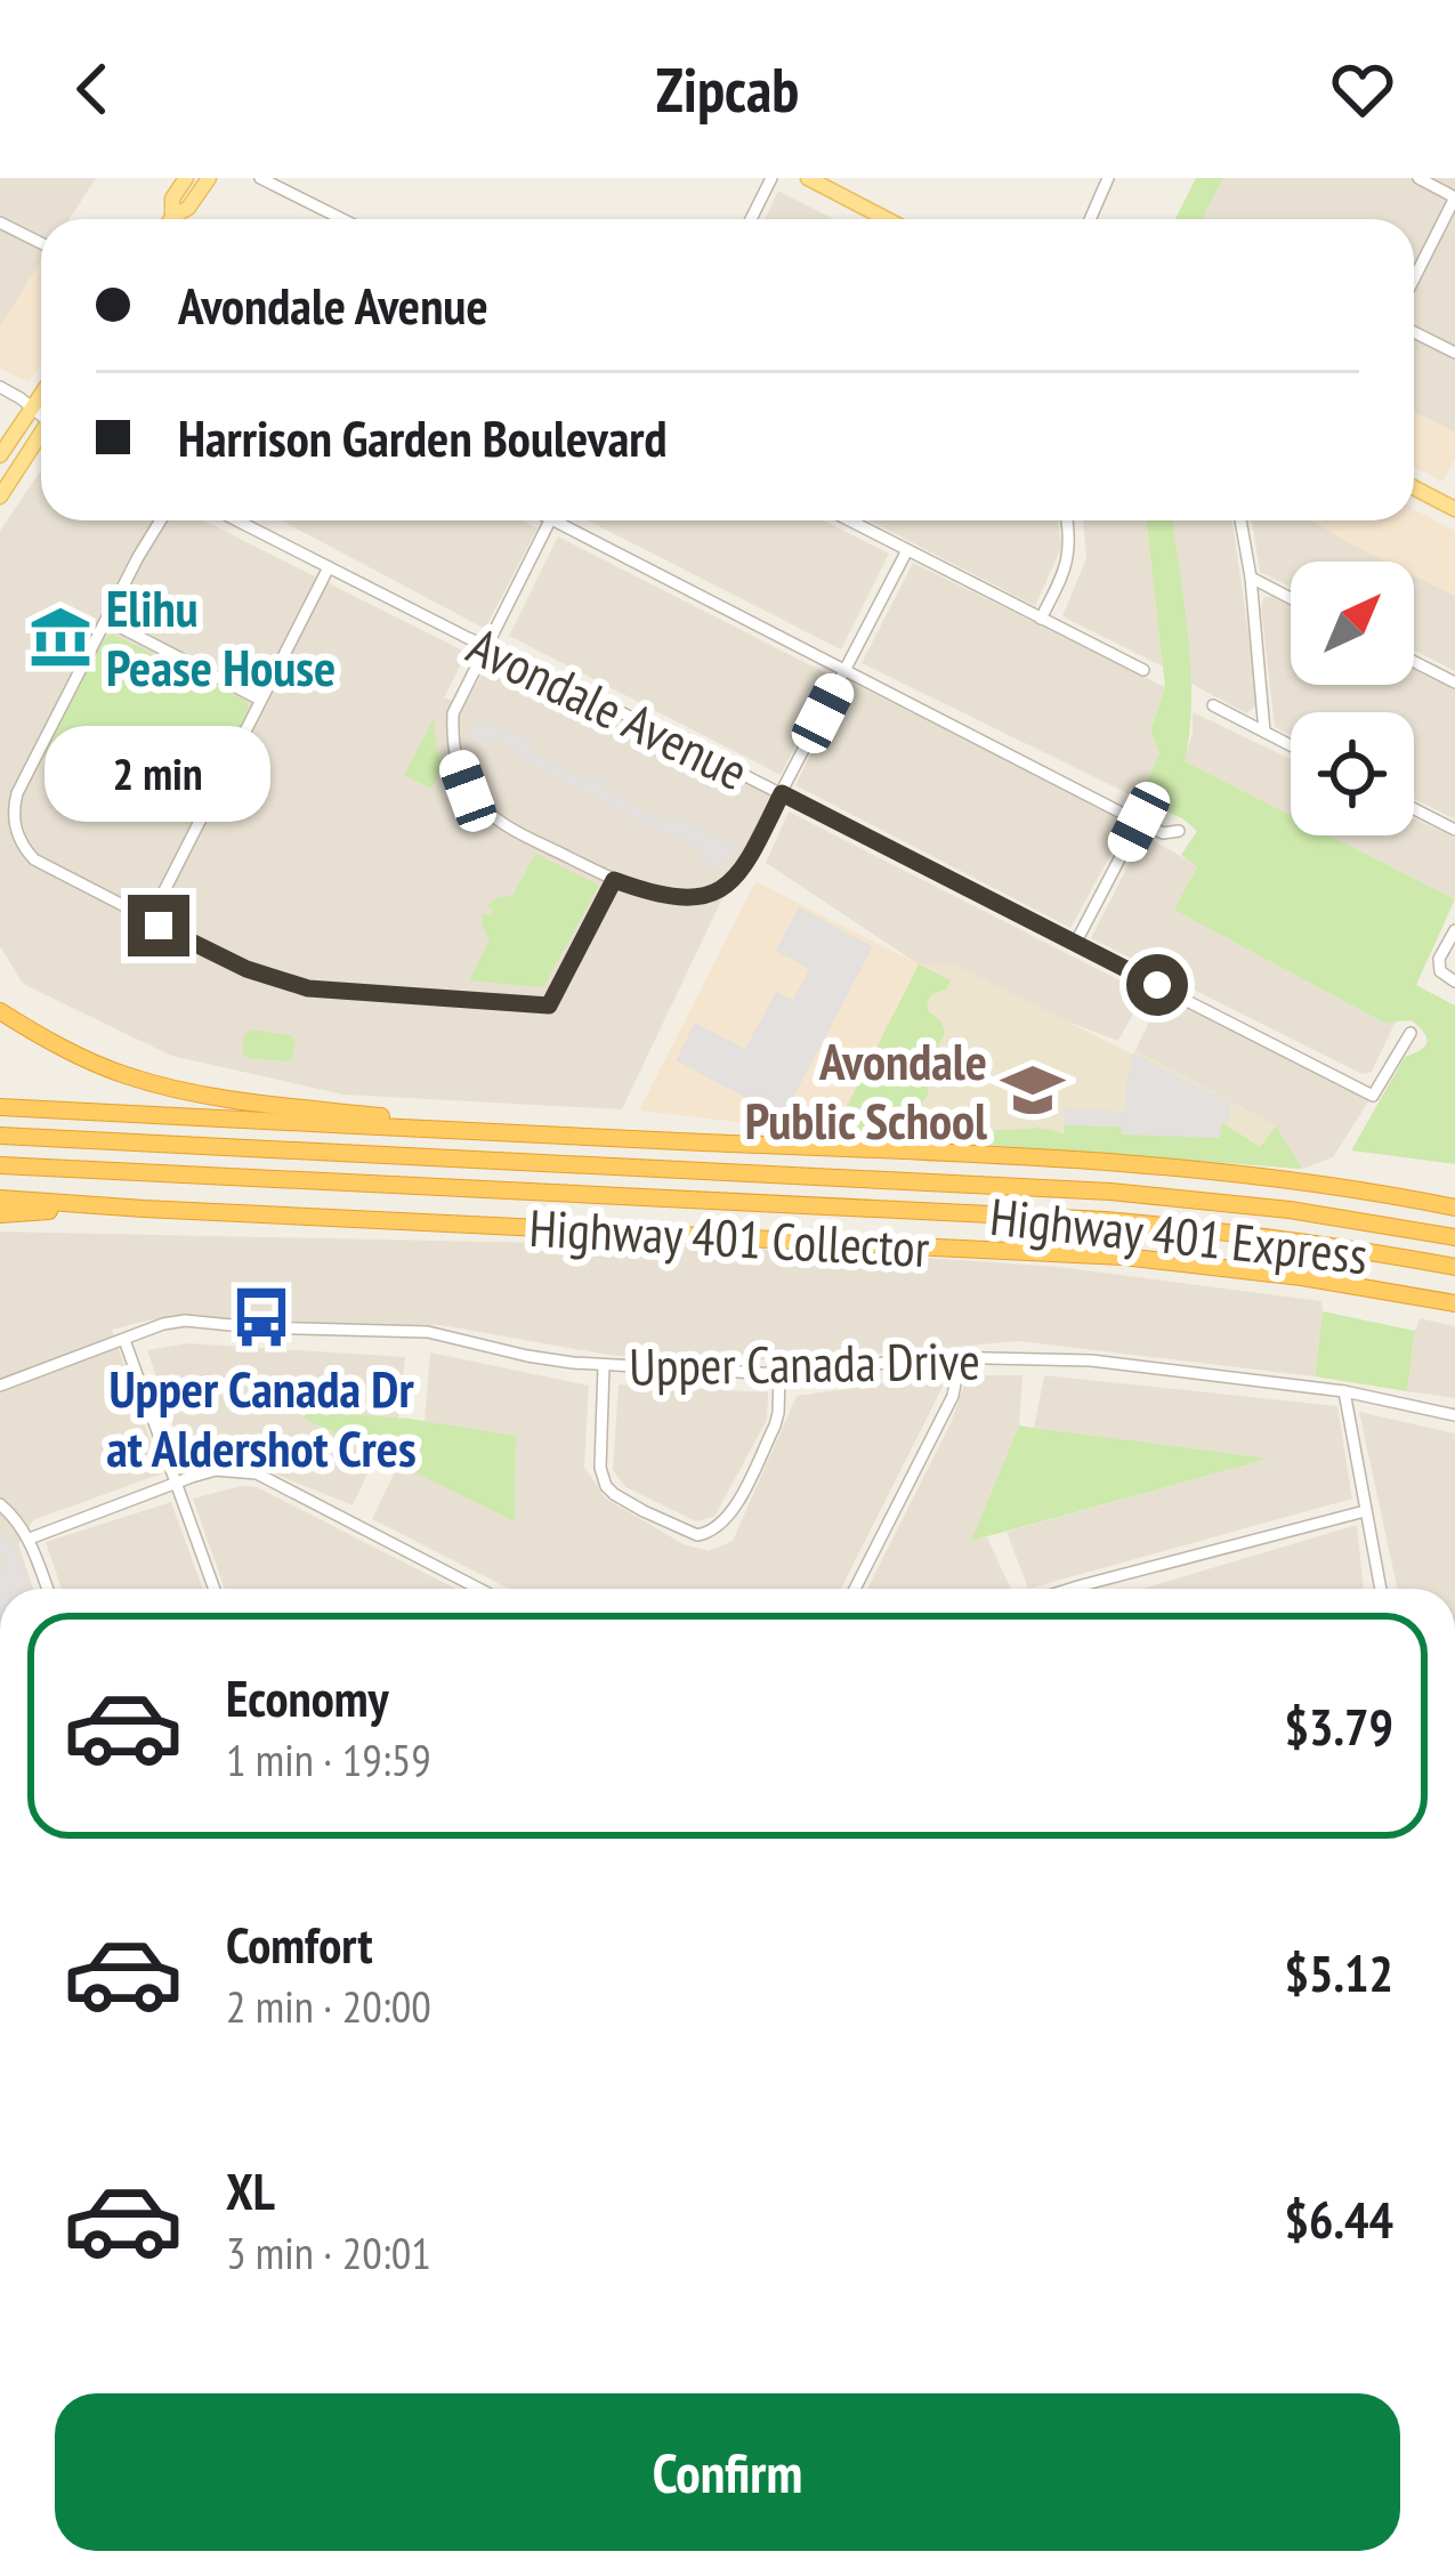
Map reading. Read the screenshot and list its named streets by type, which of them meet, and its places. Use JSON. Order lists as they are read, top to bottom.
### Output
{
  "streets": {
    "highway": ["Highway 401 Express", "Highway 401 Collector"],
    "street": ["Avondale Avenue", "Upper Canada Drive"]
  },
  "places": {
    "museum": ["Elihu Pease House"],
    "school or university": ["Avondale Public School"],
    "bus stop": ["Upper Canada Dr at Aldershot Cres"]
  },
  "north": "top right",
  "page": {
    "header": "Zipcab",
    "banner": ["Avondale Avenue", "Harrison Garden Boulevard"],
    "bubble": "2 min",
    "list": [
      {
        "name": "Economy",
        "note": "1 min · 19:59",
        "value": "$3.79"
      },
      {
        "name": "Comfort",
        "note": "2 min · 20:00",
        "value": "$5.12"
      },
      {
        "name": "XL",
        "note": "3 min · 20:01",
        "value": "$6.44"
      }
    ],
    "buttons": "Confirm"
  }
}
